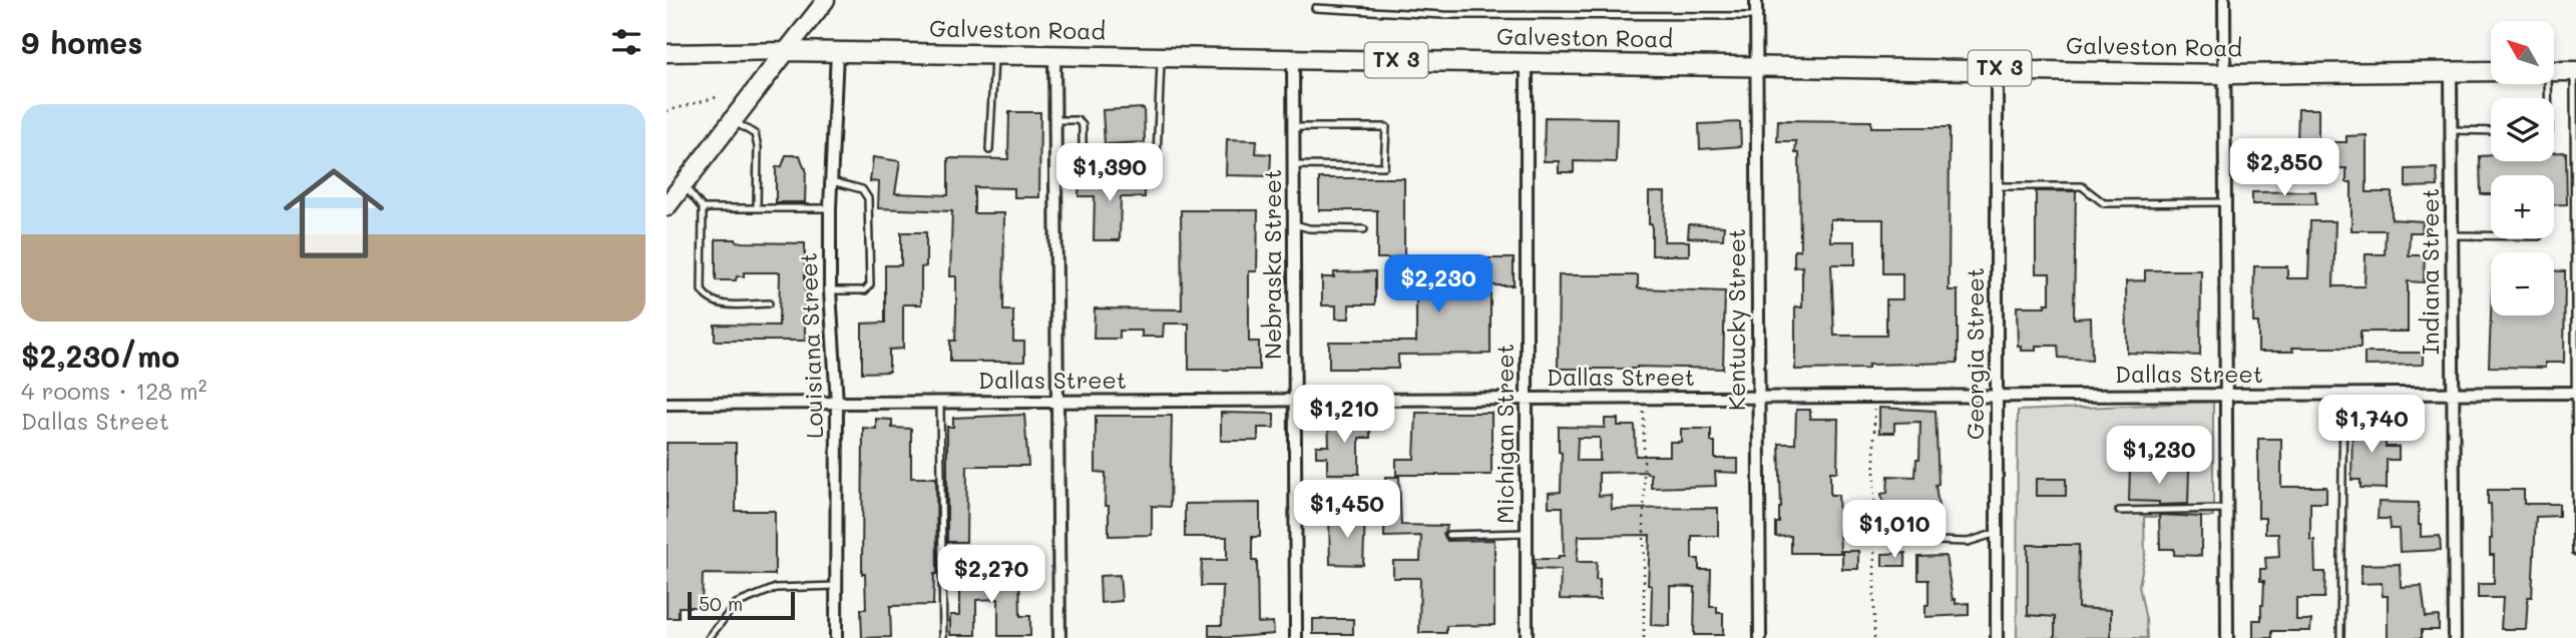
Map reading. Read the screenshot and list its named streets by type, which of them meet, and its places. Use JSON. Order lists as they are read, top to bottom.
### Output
{
  "streets": {
    "main road": ["Galveston Road", "TX 3"],
    "street": [
      "Nebraska Street",
      "Indiana Street",
      "Kentucky Street",
      "Louisiana Street",
      "Georgia Street",
      "Dallas Street",
      "Michigan Street"
    ]
  },
  "crossings": [
    ["Galveston Road", "Nebraska Street"],
    ["Galveston Road", "Indiana Street"],
    ["Galveston Road", "Kentucky Street"],
    ["Galveston Road", "Louisiana Street"],
    ["Galveston Road", "Georgia Street"],
    ["Galveston Road", "Michigan Street"],
    ["Nebraska Street", "Dallas Street"],
    ["Indiana Street", "Dallas Street"],
    ["Kentucky Street", "Dallas Street"],
    ["Louisiana Street", "Dallas Street"],
    ["Georgia Street", "Dallas Street"],
    ["Dallas Street", "Michigan Street"]
  ],
  "scale_bar": "50 m",
  "north": "top left",
  "page": {
    "heading": "9 homes",
    "map_buttons": ["+", "−"],
    "list": [
      {
        "name": "$2,230/mo",
        "note": "4 rooms · 128 m² · Dallas Street"
      }
    ],
    "price": [
      "$2,850",
      "$1,390",
      "$2,230",
      "$1,210",
      "$1,740",
      "$1,230",
      "$1,450",
      "$1,010",
      "$2,270"
    ],
    "scale": "50 m"
  }
}
